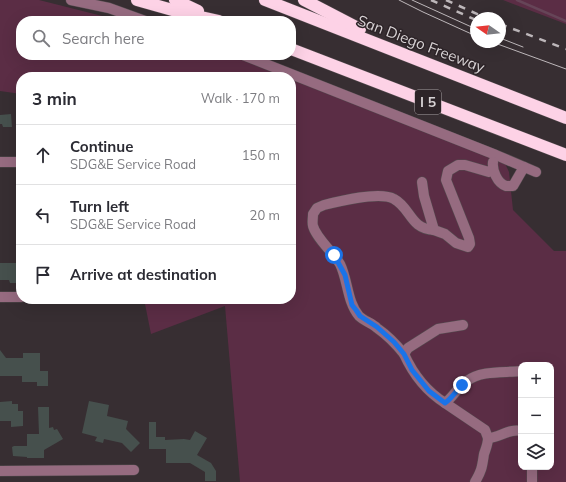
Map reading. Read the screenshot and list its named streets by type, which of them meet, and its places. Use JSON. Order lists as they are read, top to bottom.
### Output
{
  "streets": {
    "highway": ["San Diego Freeway", "I 5"]
  },
  "north": "left",
  "page": {
    "search": "Search here",
    "heading": ["3 min", "Walk · 170 m"],
    "list": [
      ["Continue", "SDG&E Service Road", "150 m"],
      ["Turn left", "SDG&E Service Road", "20 m"],
      "Arrive at destination"
    ],
    "map_buttons": ["+", "−"]
  }
}
